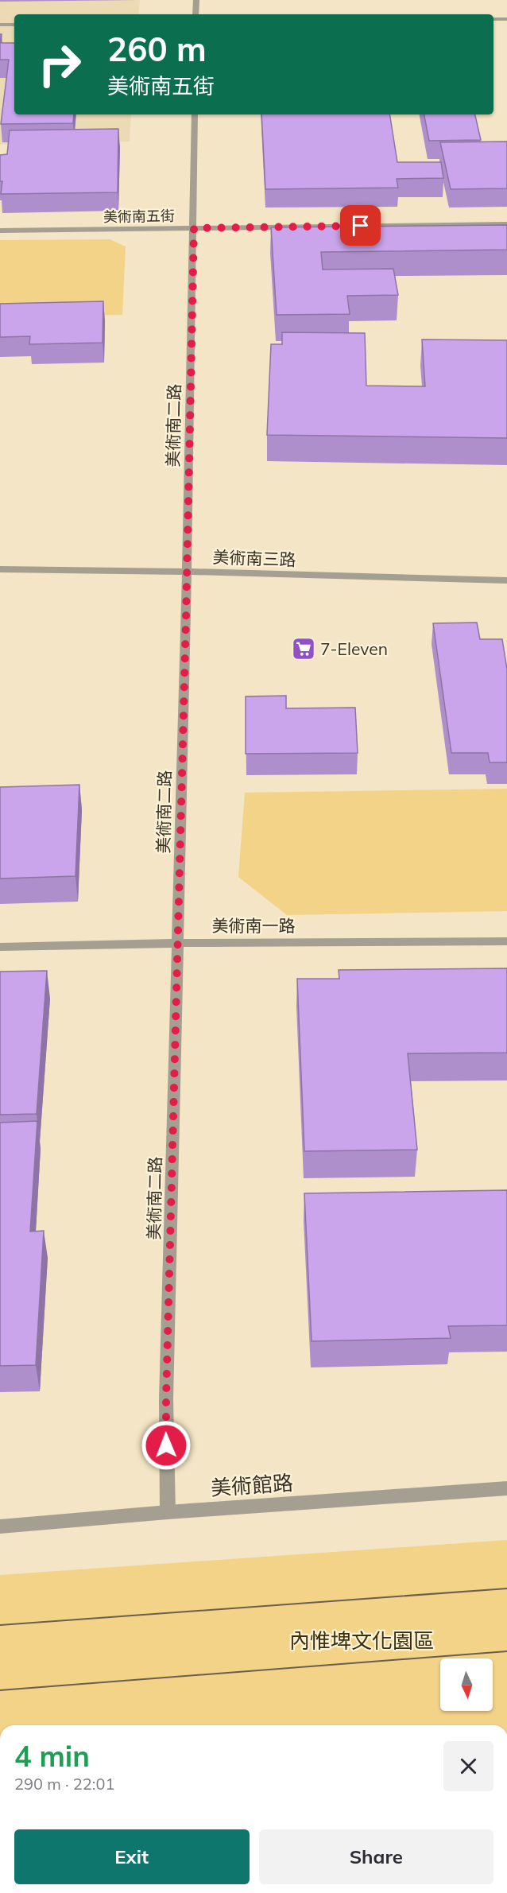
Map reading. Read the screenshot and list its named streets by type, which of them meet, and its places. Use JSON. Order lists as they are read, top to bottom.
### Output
{
  "streets": {
    "street": [
      "美術南五街",
      "美術南二路",
      "美術南三路",
      "美術南一路",
      "美術館路"
    ]
  },
  "crossings": [
    ["美術南五街", "美術南二路"],
    ["美術南二路", "美術南三路"],
    ["美術南二路", "美術南一路"],
    ["美術南二路", "美術館路"]
  ],
  "parks": ["內惟埤文化園區"],
  "places": {
    "supermarket": ["7-Eleven"]
  },
  "north": "bottom",
  "page": {
    "turn": ["260 m", "美術南五街"],
    "heading": ["4 min", "290 m · 22:01"],
    "buttons": ["Exit", "Share"]
  }
}
